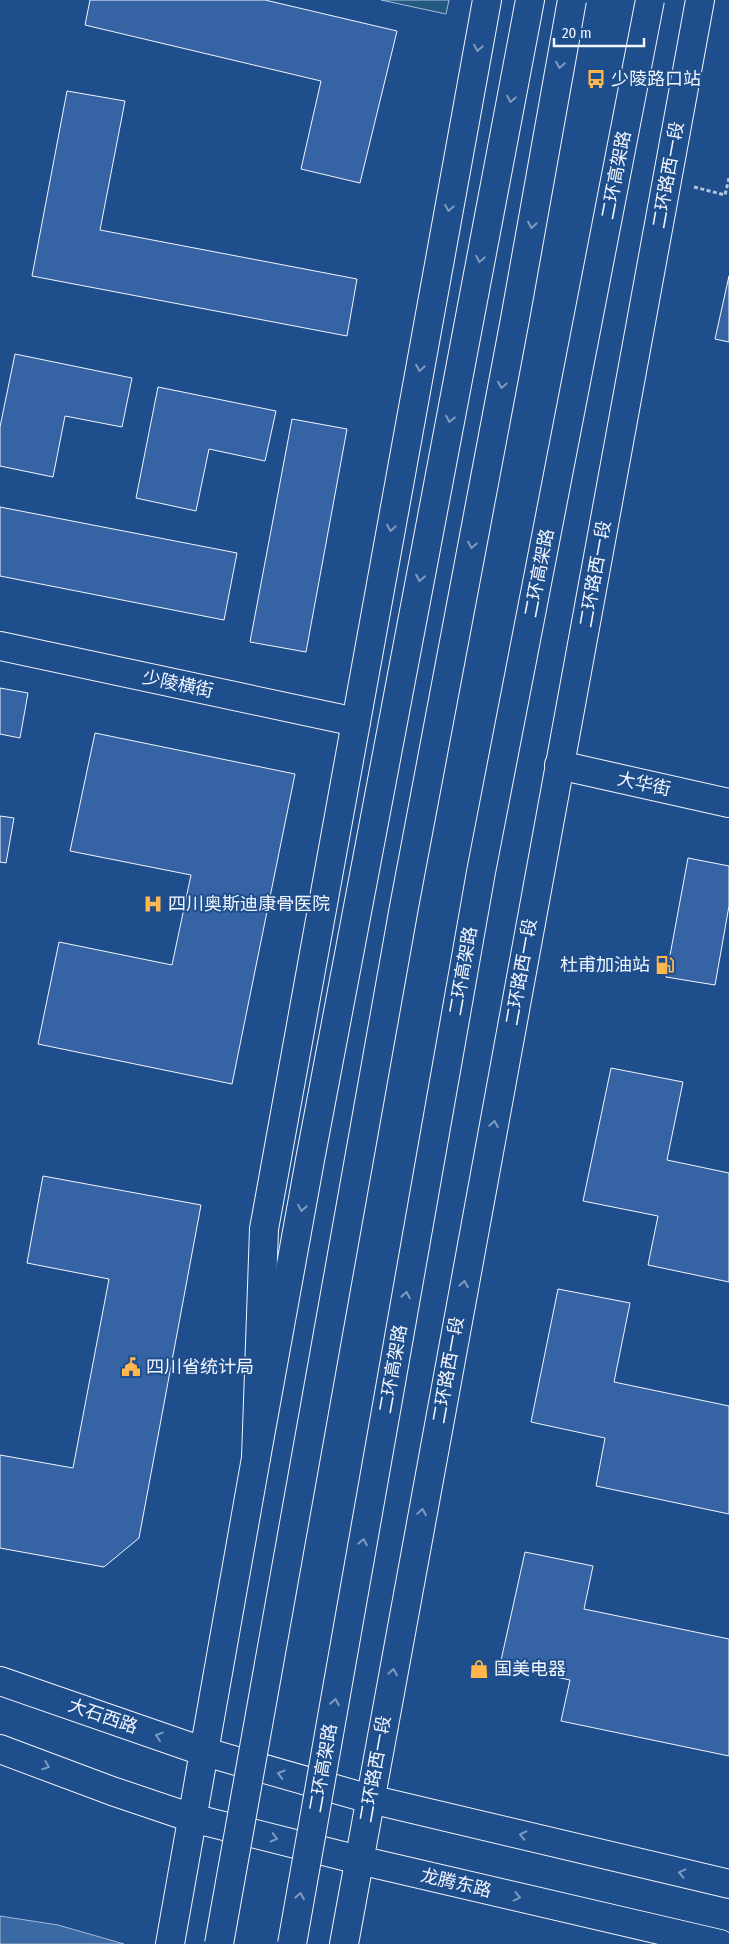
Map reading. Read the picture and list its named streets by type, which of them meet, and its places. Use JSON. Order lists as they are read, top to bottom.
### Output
{
  "streets": {
    "main road": [
      "二环高架路",
      "二环路西一段",
      "少陵横街",
      "大华街",
      "大石西路",
      "龙腾东路"
    ]
  },
  "crossings": [
    ["二环路西一段", "大华街"],
    ["二环路西一段", "龙腾东路"]
  ],
  "places": {
    "bus stop": ["少陵路口站"],
    "hospital": ["四川奥斯迪康骨医院"],
    "fuel station": ["杜甫加油站"],
    "public building": ["四川省统计局"],
    "shop": ["国美电器"]
  },
  "scale_bar": "20 m"
}
